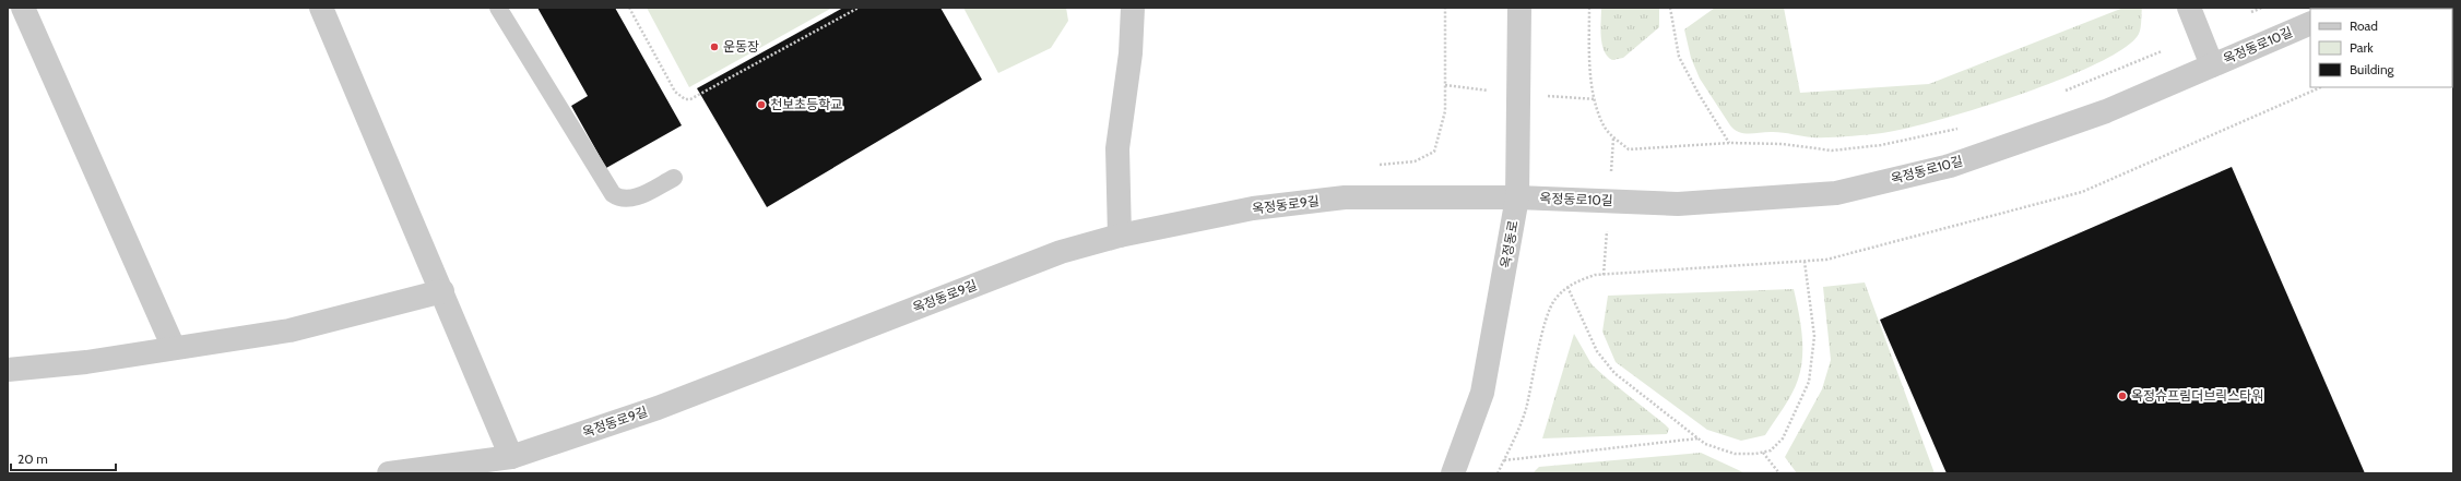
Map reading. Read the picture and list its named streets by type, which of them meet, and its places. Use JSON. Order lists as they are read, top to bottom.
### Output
{
  "streets": {
    "street": ["옥정동로10길", "옥정동로9길", "옥정동로"]
  },
  "crossings": [
    ["옥정동로10길", "옥정동로9길"],
    ["옥정동로10길", "옥정동로"],
    ["옥정동로9길", "옥정동로"]
  ],
  "places": ["운동장", "천보초등학교", "옥정슈프림더브릭스타워"],
  "legend": ["Road", "Park", "Building"],
  "scale_bar": "20 m"
}
